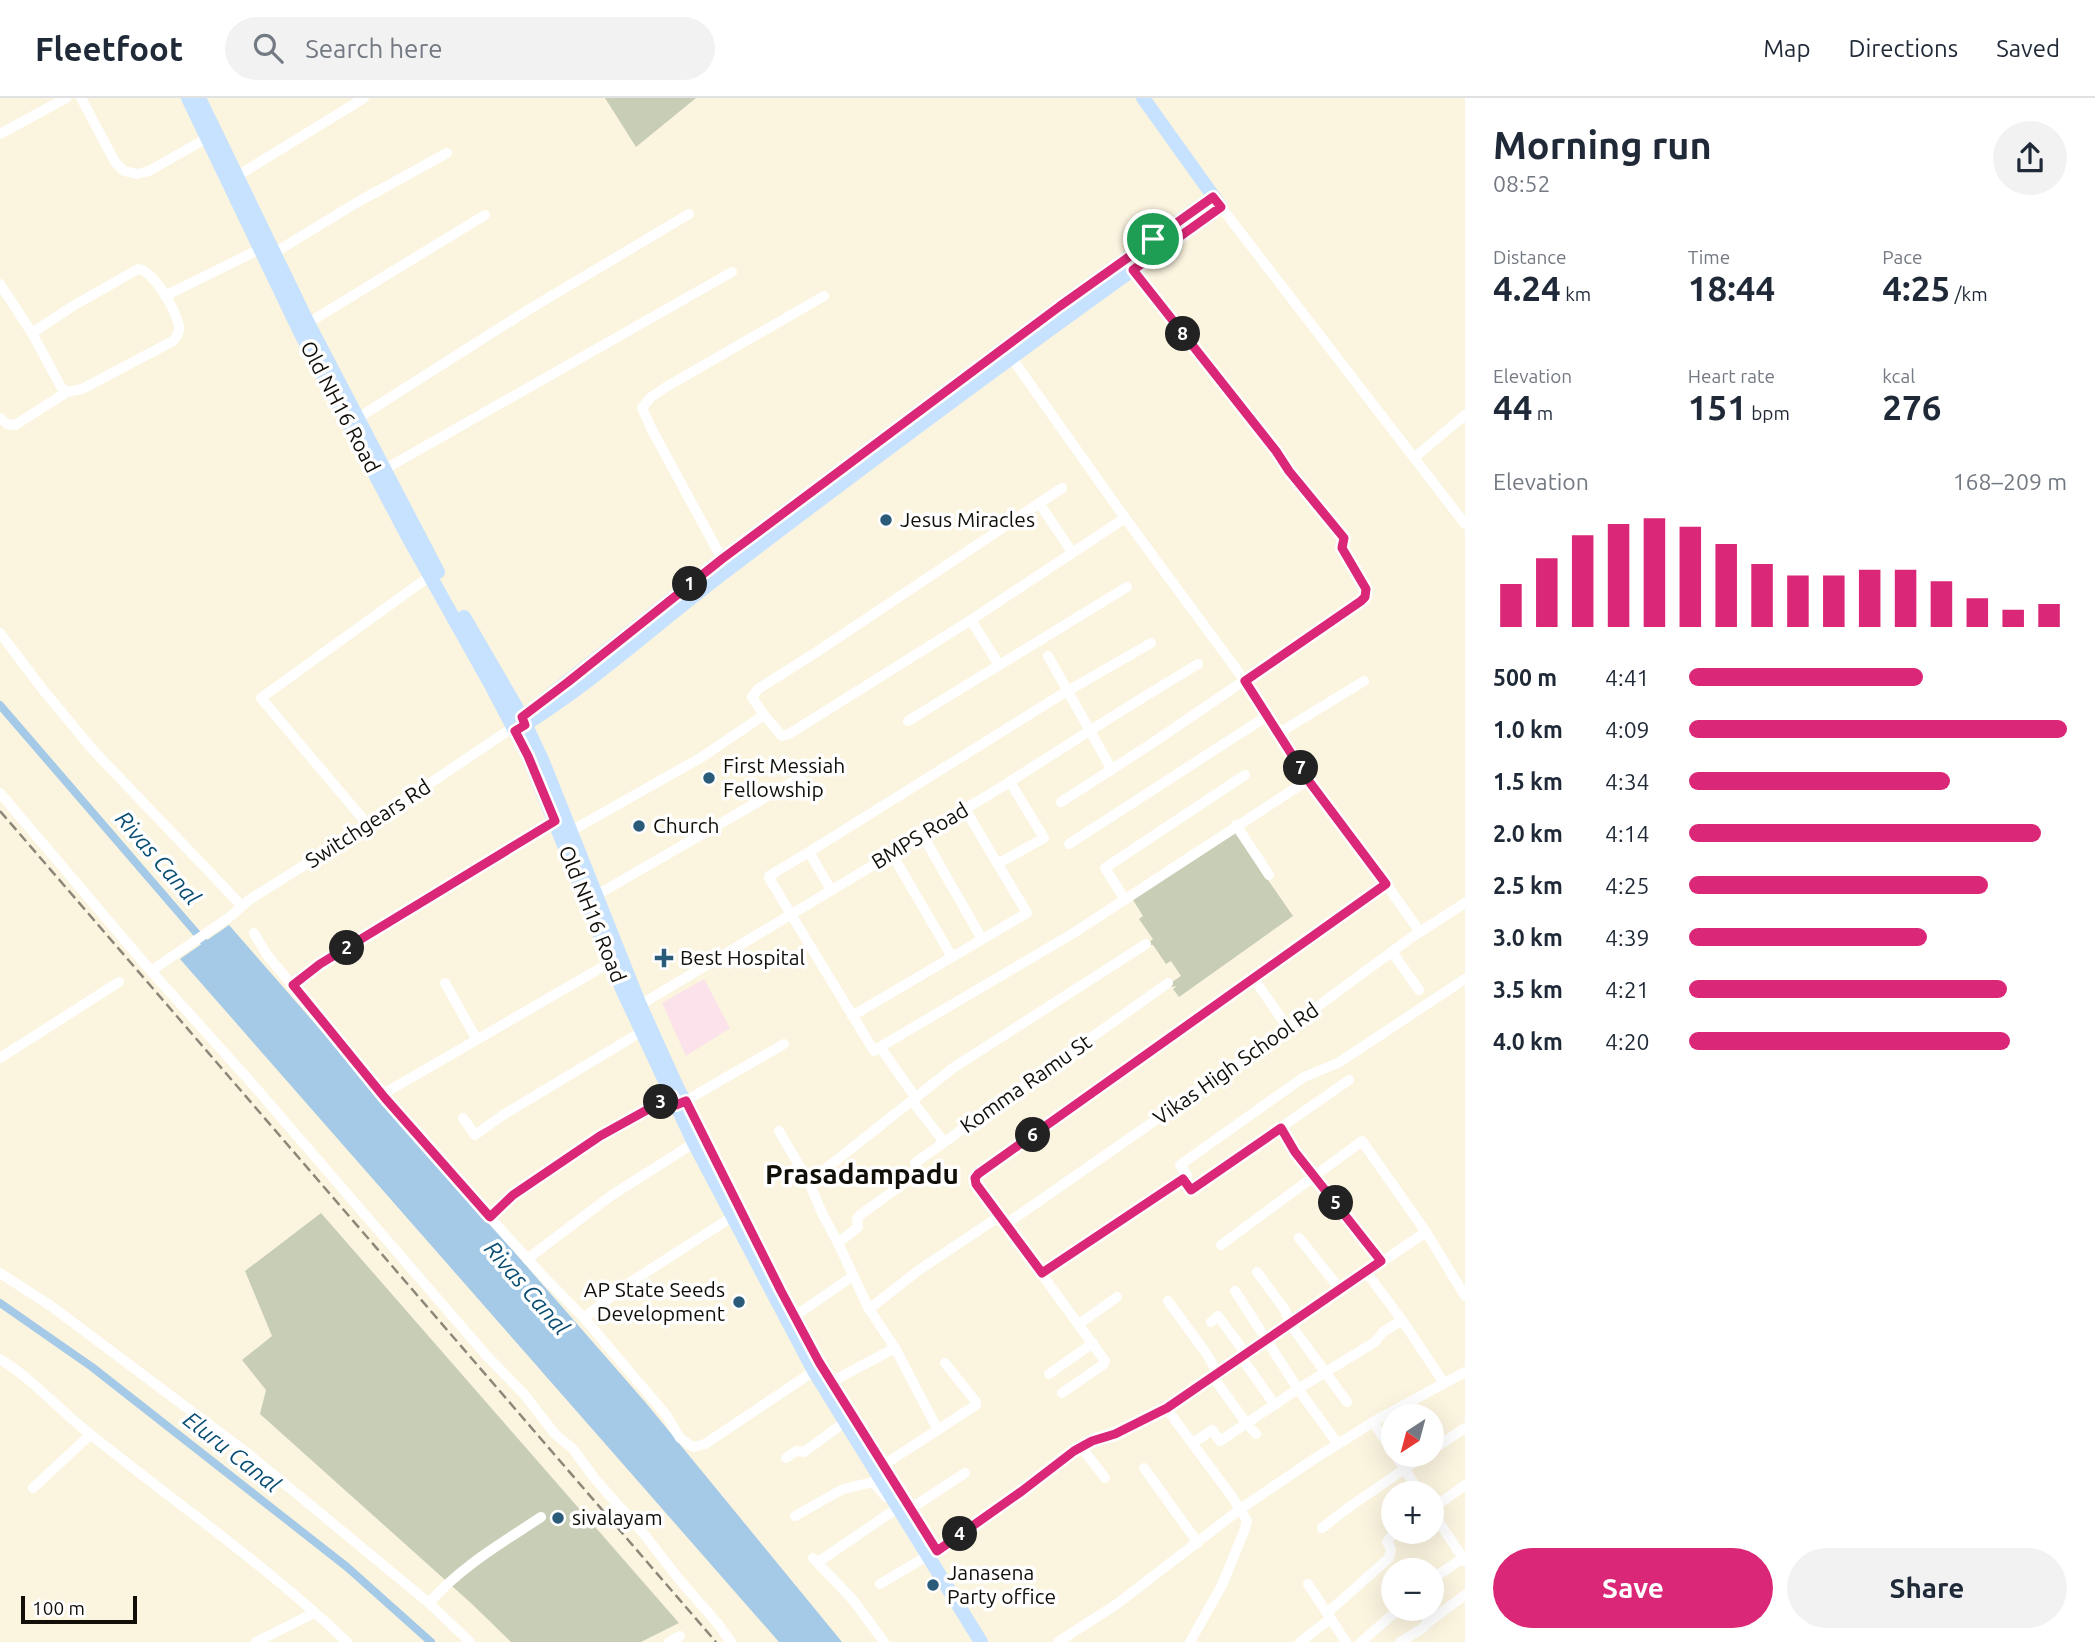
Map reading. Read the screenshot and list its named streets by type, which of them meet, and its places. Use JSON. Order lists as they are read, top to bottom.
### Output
{
  "streets": {
    "main road": ["Old NH16 Road"],
    "street": [
      "Switchgears Rd",
      "BMPS Road",
      "Vikas High School Rd",
      "Komma Ramu St"
    ]
  },
  "crossings": [
    ["Old NH16 Road", "Switchgears Rd"],
    ["Old NH16 Road", "BMPS Road"]
  ],
  "districts": ["Prasadampadu"],
  "water": ["Rivas Canal", "Eluru Canal"],
  "places": {
    "other": [
      "Jesus Miracles",
      "First Messiah Fellowship",
      "Church",
      "AP State Seeds Development",
      "sivalayam",
      "Janasena Party office"
    ],
    "health": ["Best Hospital"]
  },
  "scale_bar": "100 m",
  "north": "bottom left",
  "page": {
    "header": "Fleetfoot",
    "search": "Search here",
    "nav": ["Map", "Directions", "Saved"],
    "heading": ["Morning run", "08:52"],
    "stats": [
      ["Distance", "4.24 km"],
      ["Time", "18:44"],
      ["Pace", "4:25 /km"],
      ["Elevation", "44 m"],
      ["Heart rate", "151 bpm"],
      ["kcal", "276"]
    ],
    "pins": [
      "8",
      "1",
      "7",
      "2",
      "3",
      "6",
      "5",
      "4"
    ],
    "chart": ["Elevation", "168–209 m"],
    "list": [
      {
        "name": "500 m",
        "note": "4:41"
      },
      {
        "name": "1.0 km",
        "note": "4:09"
      },
      {
        "name": "1.5 km",
        "note": "4:34"
      },
      {
        "name": "2.0 km",
        "note": "4:14"
      },
      {
        "name": "2.5 km",
        "note": "4:25"
      },
      {
        "name": "3.0 km",
        "note": "4:39"
      },
      {
        "name": "3.5 km",
        "note": "4:21"
      },
      {
        "name": "4.0 km",
        "note": "4:20"
      }
    ],
    "map_buttons": ["+", "−"],
    "buttons": ["Save", "Share"],
    "scale": "100 m"
  }
}
